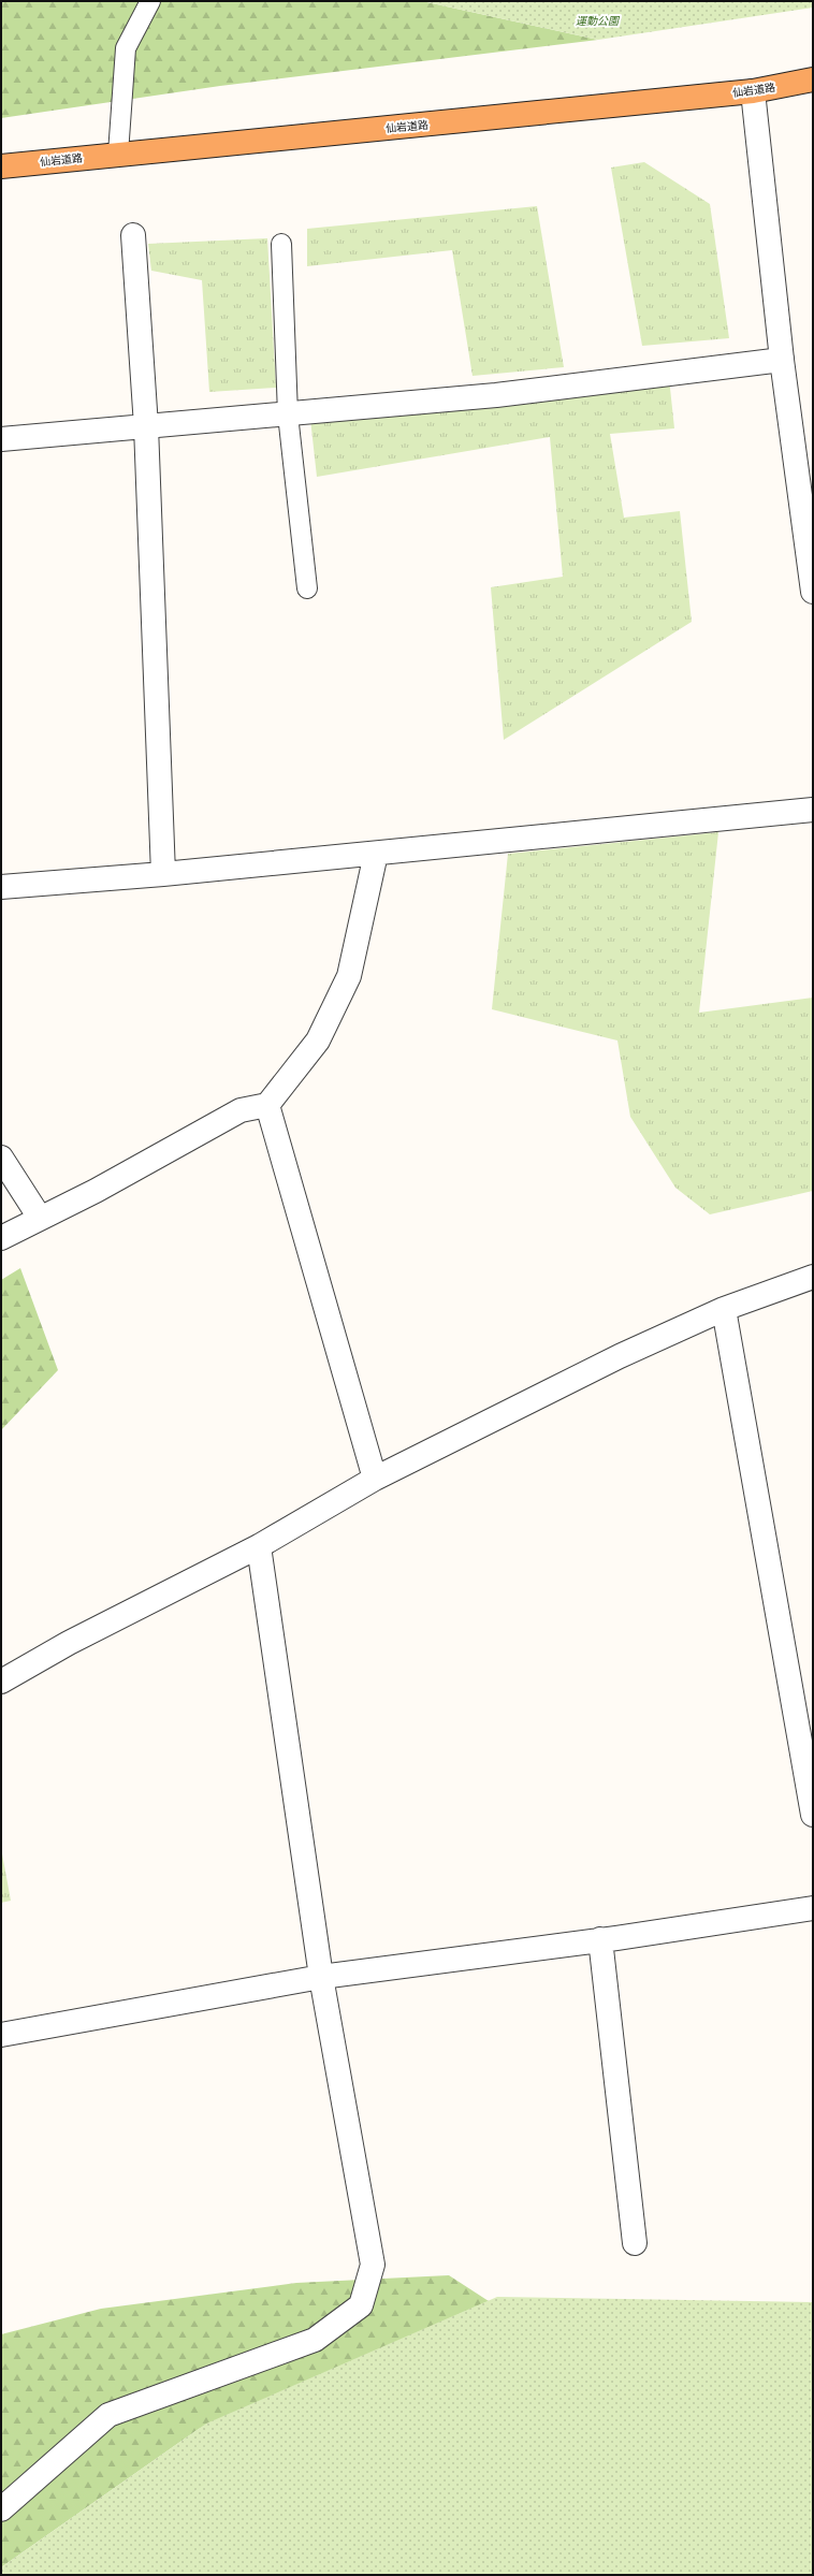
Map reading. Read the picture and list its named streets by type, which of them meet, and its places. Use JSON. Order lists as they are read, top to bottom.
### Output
{
  "streets": {
    "highway": ["仙岩道路"]
  },
  "parks": ["運動公園"]
}
